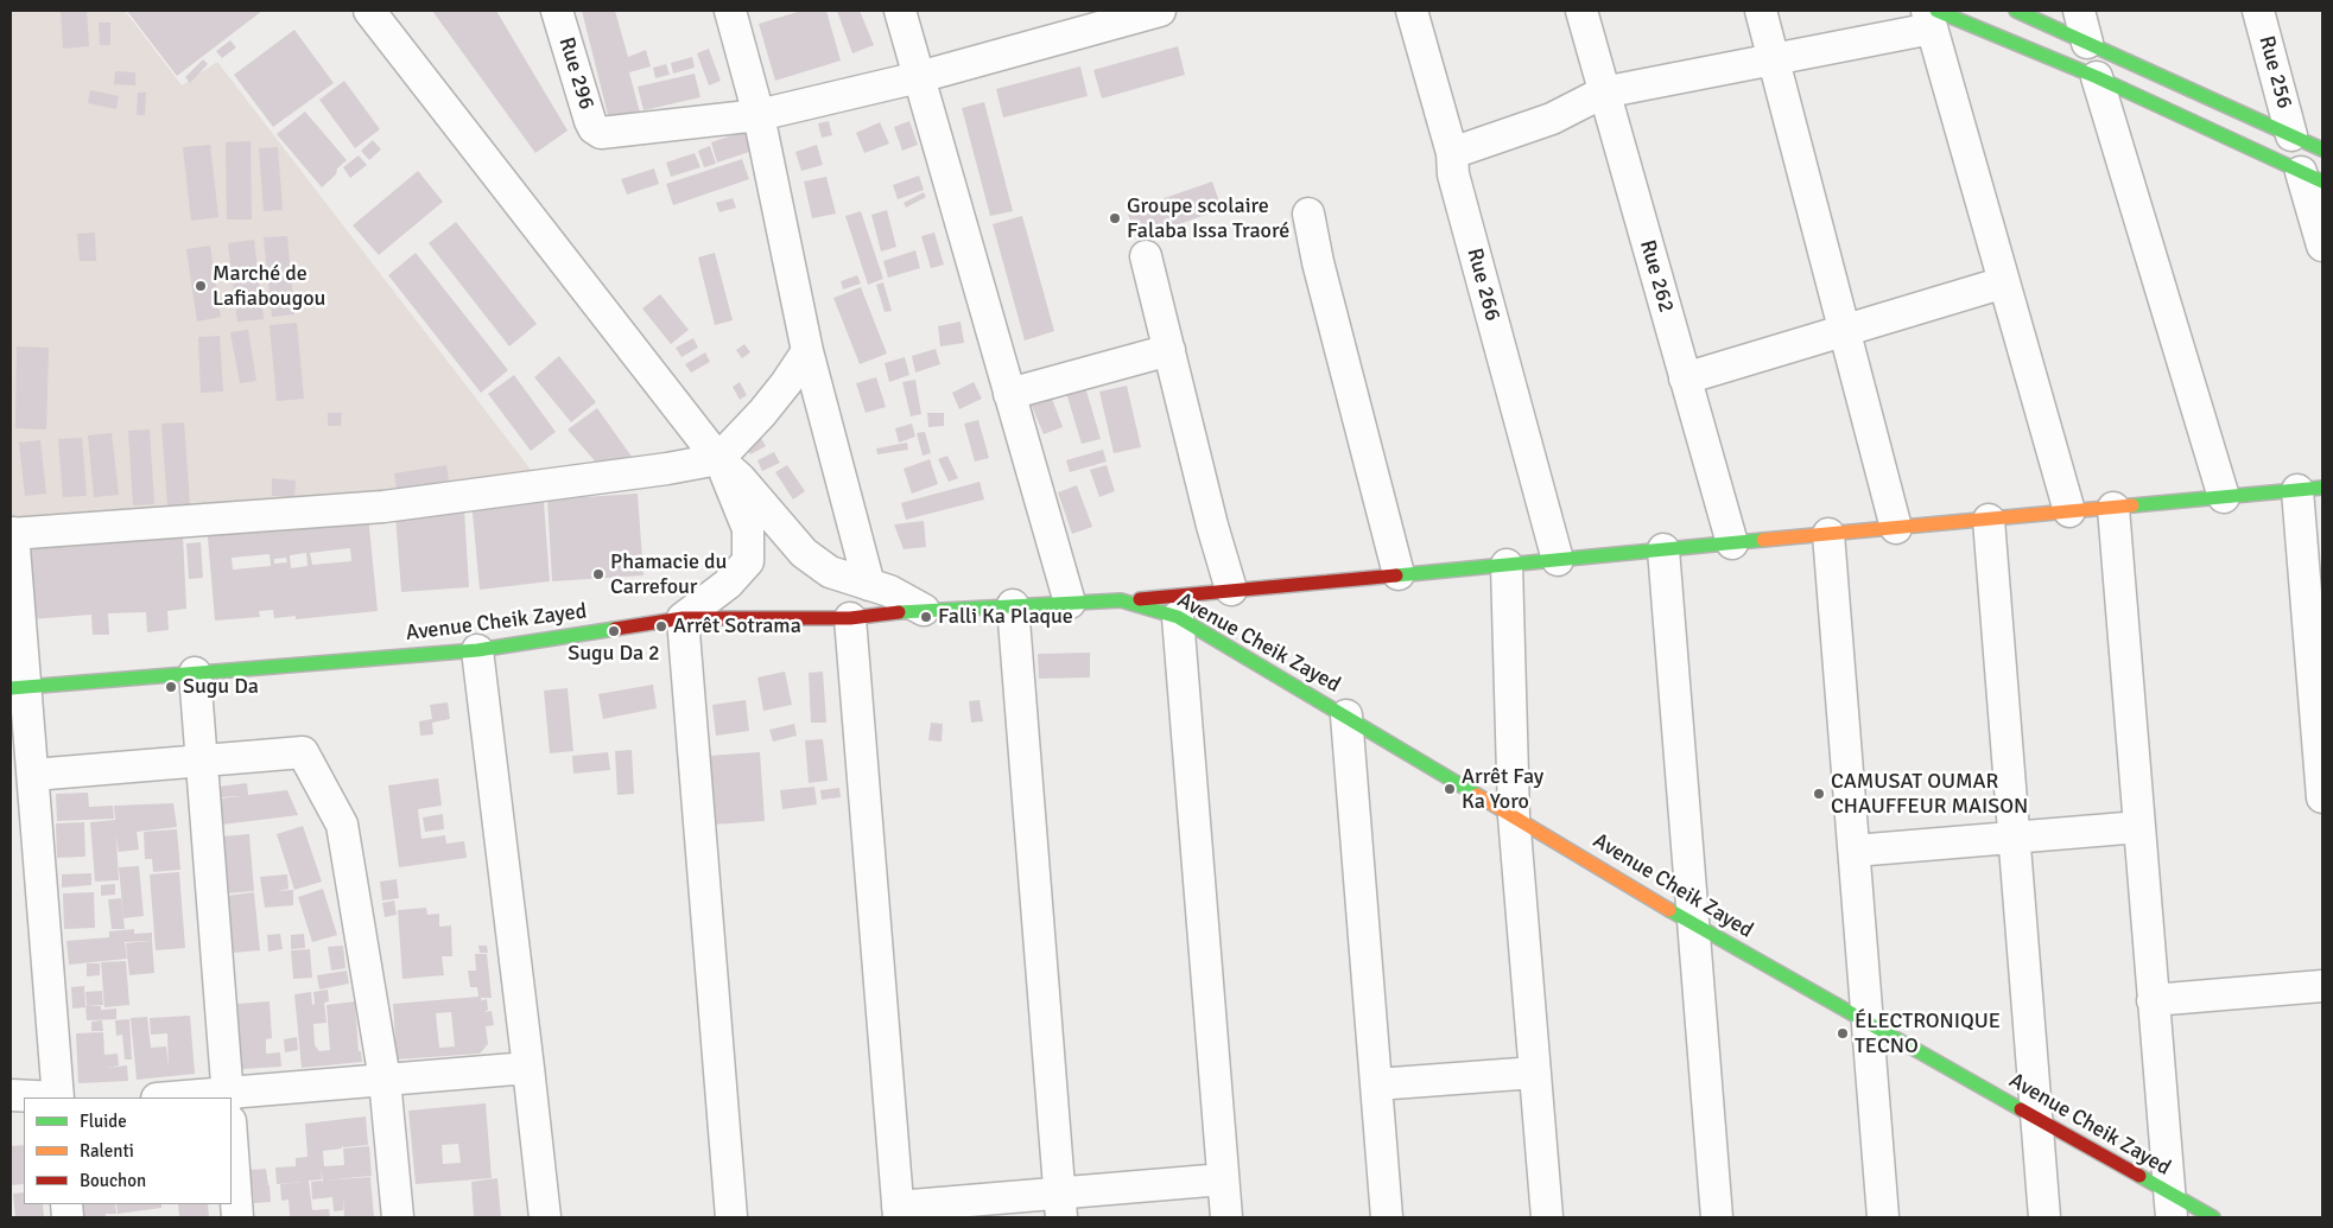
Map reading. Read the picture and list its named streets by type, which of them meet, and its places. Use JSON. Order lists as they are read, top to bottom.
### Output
{
  "streets": {
    "street": [
      "Rue 256",
      "Rue 296",
      "Rue 262",
      "Rue 266",
      "Avenue Cheik Zayed"
    ]
  },
  "places": [
    "Groupe scolaire Falaba Issa Traoré",
    "Marché de Lafiabougou",
    "Phamacie du Carrefour",
    "Falli Ka Plaque",
    "Arrêt Sotrama",
    "Sugu Da 2",
    "Sugu Da",
    "Arrêt Fay Ka Yoro",
    "CAMUSAT OUMAR CHAUFFEUR MAISON",
    "ÉLECTRONIQUE TECNO"
  ],
  "legend": ["Fluide", "Ralenti", "Bouchon"]
}
